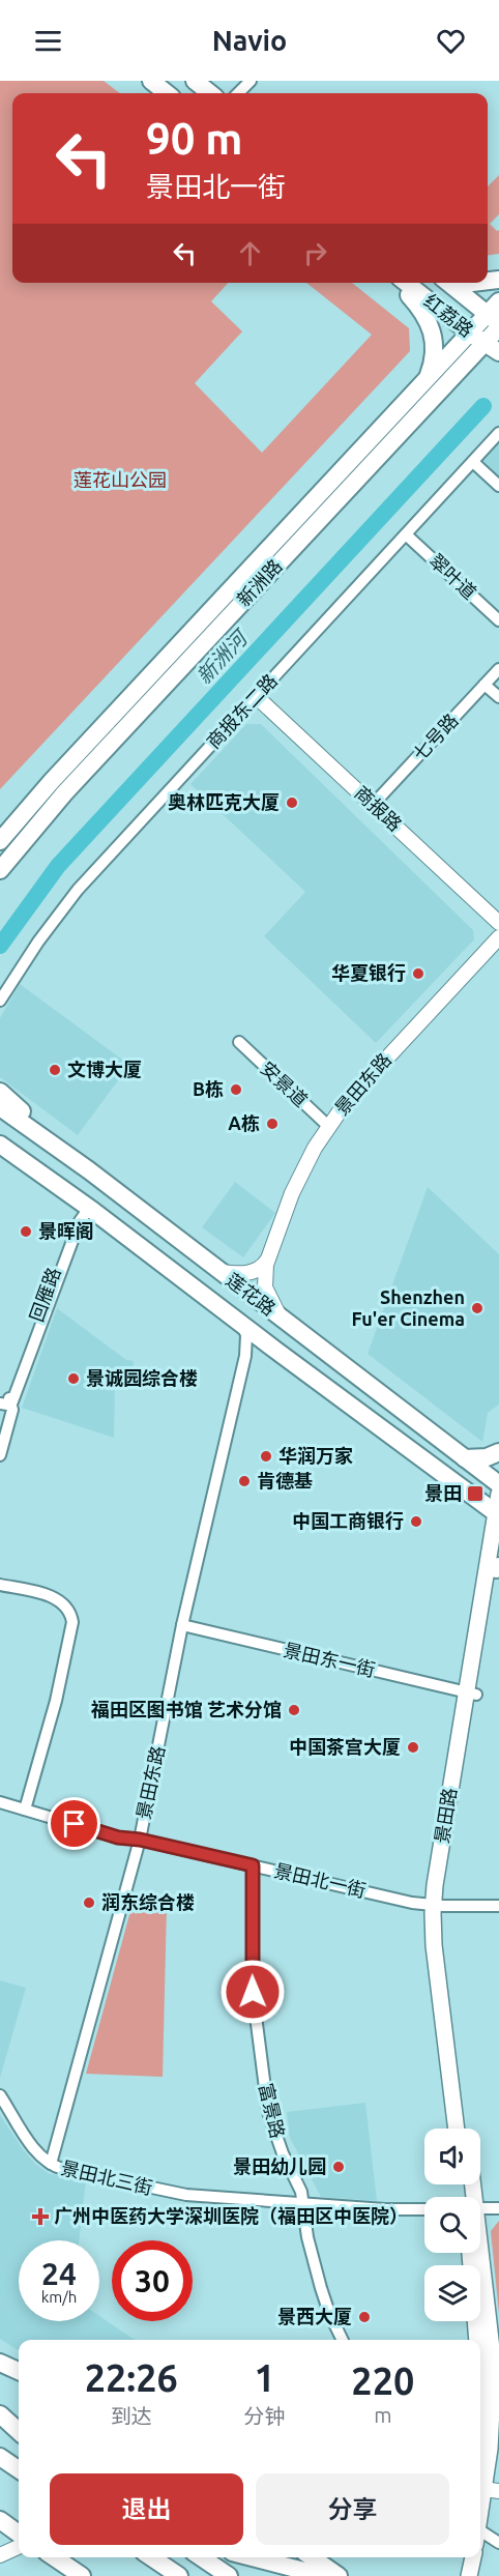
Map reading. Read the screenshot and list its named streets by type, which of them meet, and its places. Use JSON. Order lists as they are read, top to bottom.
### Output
{
  "streets": {
    "main road": [
      "红荔路",
      "新洲路",
      "莲花路",
      "景田路"
    ],
    "street": [
      "翠叶道",
      "商报东二路",
      "七号路",
      "商报路",
      "安景道",
      "景田东路",
      "回雁路",
      "景田东一街",
      "景田北一街",
      "富景路",
      "景田北三街"
    ]
  },
  "crossings": [
    ["红荔路", "新洲路"],
    ["翠叶道", "商报东二路"],
    ["商报东二路", "商报路"],
    ["七号路", "商报路"],
    ["安景道", "景田东路"],
    ["景田东路", "莲花路"],
    ["景田东路", "景田东一街"],
    ["景田东路", "景田北一街"],
    ["景田东路", "景田北三街"],
    ["回雁路", "莲花路"],
    ["莲花路", "景田路"],
    ["景田东一街", "景田路"],
    ["景田路", "景田北一街"],
    ["景田北一街", "富景路"],
    ["富景路", "景田北三街"]
  ],
  "water": ["新洲河"],
  "parks": ["莲花山公园"],
  "places": {
    "other": [
      "奥林匹克大厦",
      "华夏银行",
      "文博大厦",
      "B栋",
      "A栋",
      "景晖阁",
      "Shenzhen Fu'er Cinema",
      "景诚园综合楼",
      "华润万家",
      "肯德基",
      "中国工商银行",
      "福田区图书馆 艺术分馆",
      "中国茶宫大厦",
      "润东综合楼",
      "景田幼儿园",
      "景西大厦"
    ],
    "transit": ["景田"],
    "health": ["广州中医药大学深圳医院（福田区中医院）"]
  },
  "page": {
    "header": "Navio",
    "turn": ["90 m", "景田北一街"],
    "speed": "24 km/h",
    "limit": "30",
    "eta": [
      "22:26",
      "到达",
      "1",
      "分钟",
      "220",
      "m"
    ],
    "buttons": ["退出", "分享"]
  }
}
